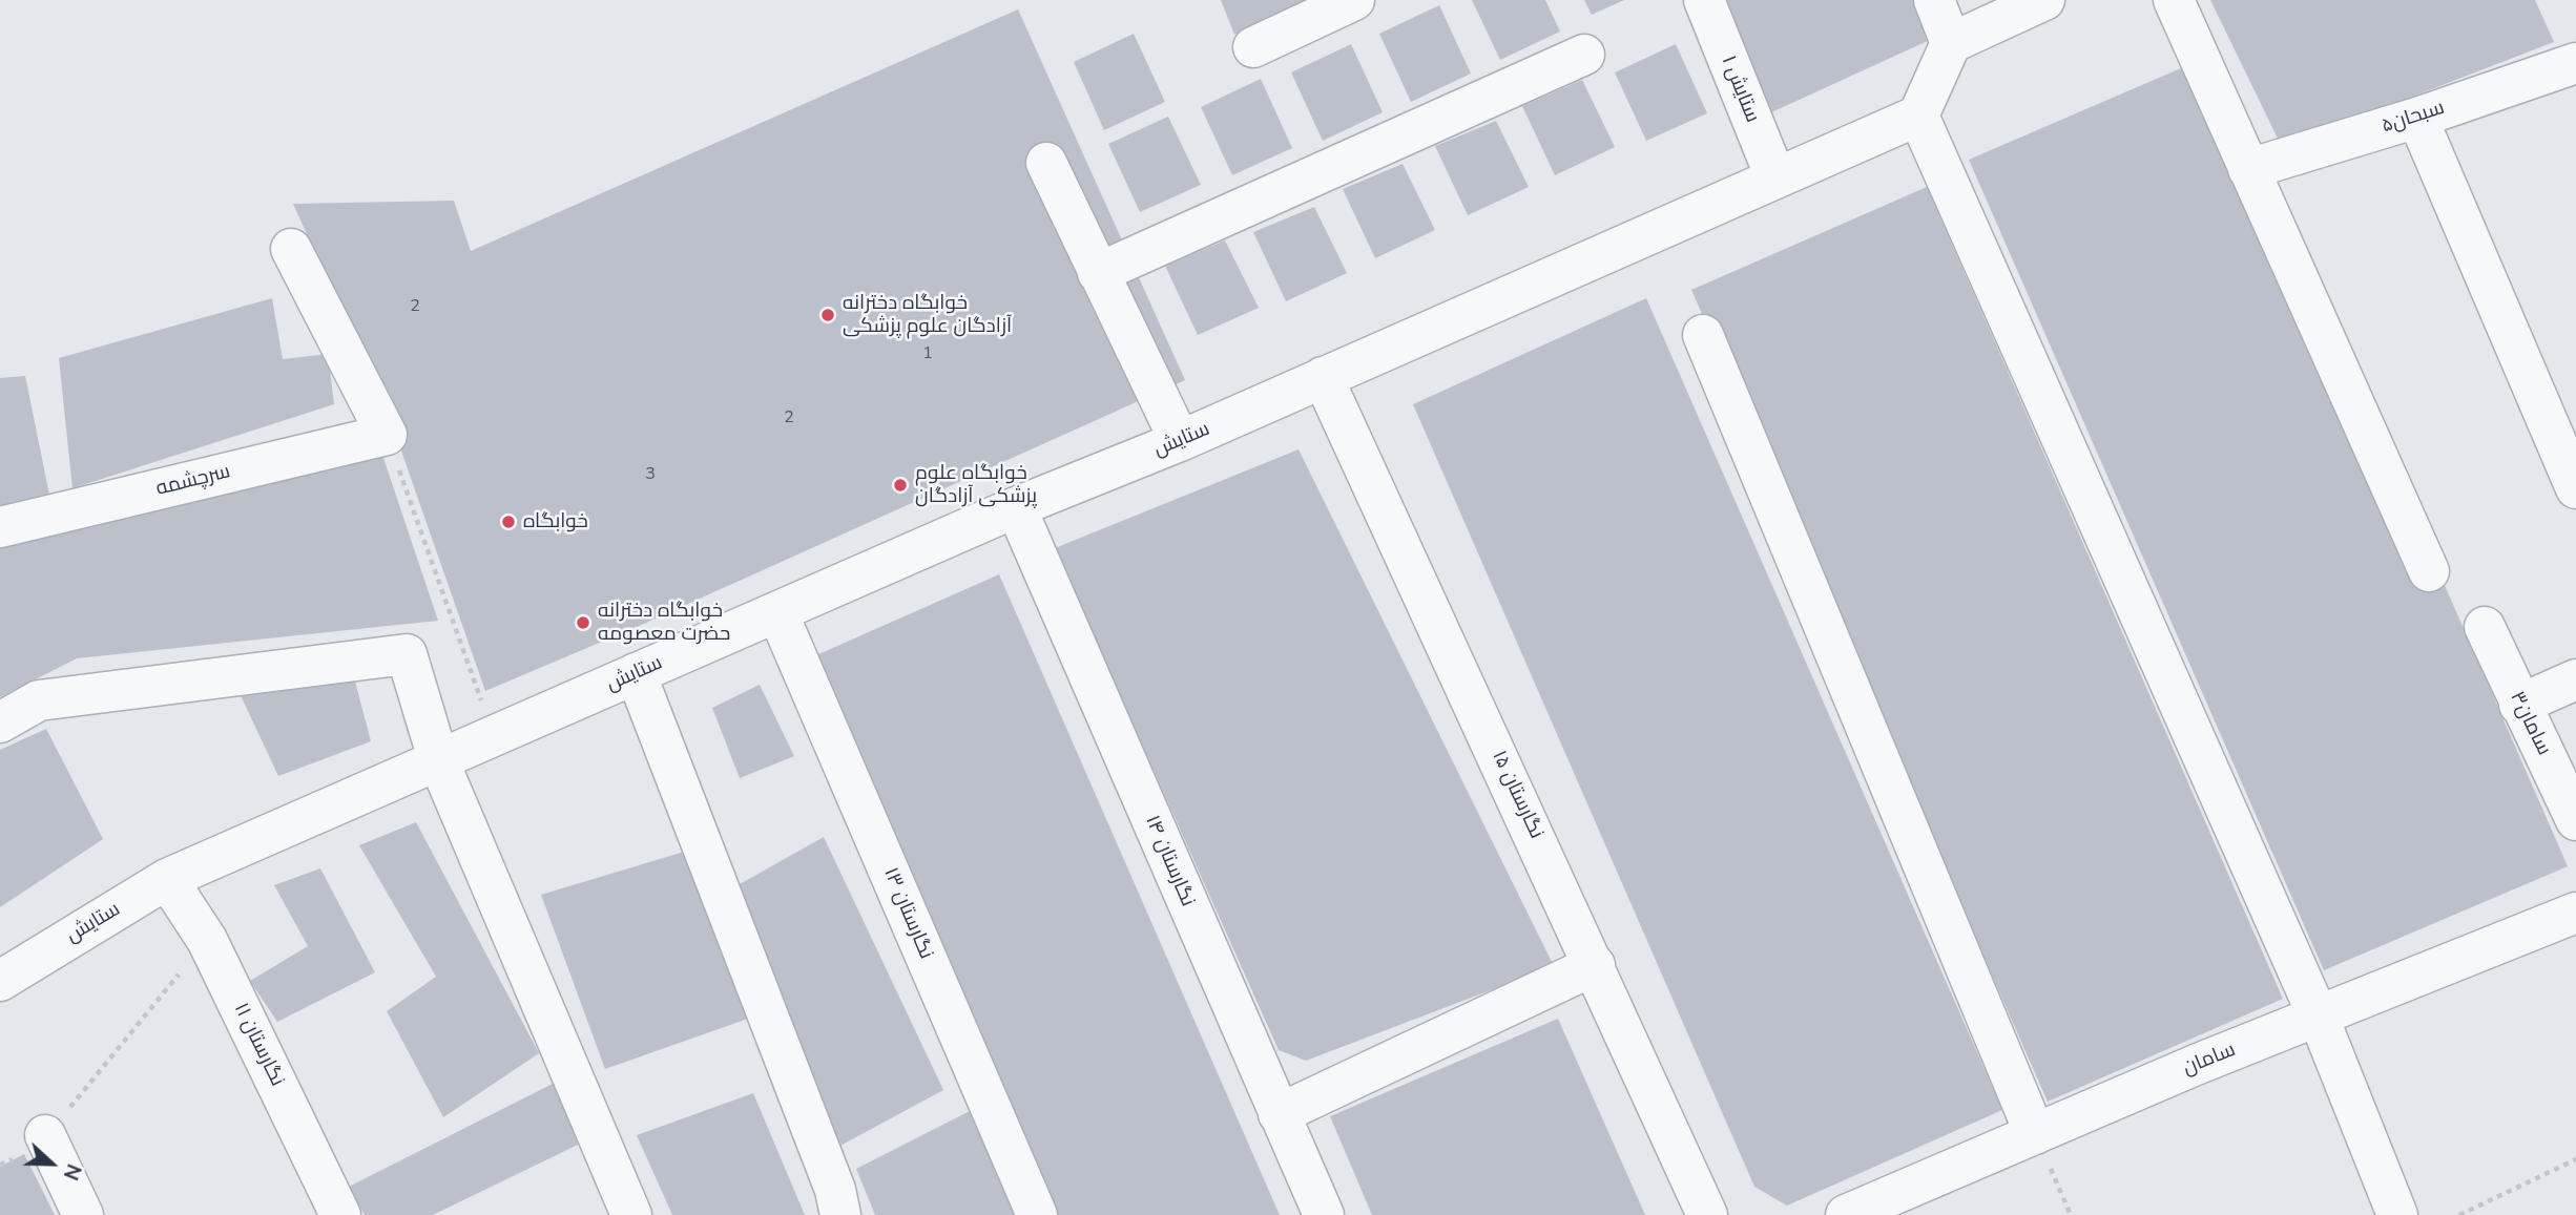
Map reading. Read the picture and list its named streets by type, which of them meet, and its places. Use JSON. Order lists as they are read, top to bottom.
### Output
{
  "streets": {
    "street": [
      "ستایش ۱",
      "سبحان۵",
      "ستایش",
      "سرچشمه",
      "سامان۳",
      "نگارستان ۱۵",
      "نگارستان ۱۴",
      "نگارستان ۱۳",
      "نگارستان ۱۱",
      "سامان"
    ]
  },
  "crossings": [
    ["ستایش ۱", "ستایش"],
    ["ستایش", "نگارستان ۱۵"],
    ["ستایش", "نگارستان ۱۴"],
    ["ستایش", "نگارستان ۱۳"],
    ["ستایش", "نگارستان ۱۱"]
  ],
  "places": [
    "خوابگاه دخترانه آزادگان علوم پزشکی",
    "خوابگاه علوم پزشکی آزادگان",
    "خوابگاه",
    "خوابگاه دخترانه حضرت معصومه"
  ],
  "house_numbers": [
    "2",
    "1",
    "2",
    "3"
  ],
  "north": "right"
}
